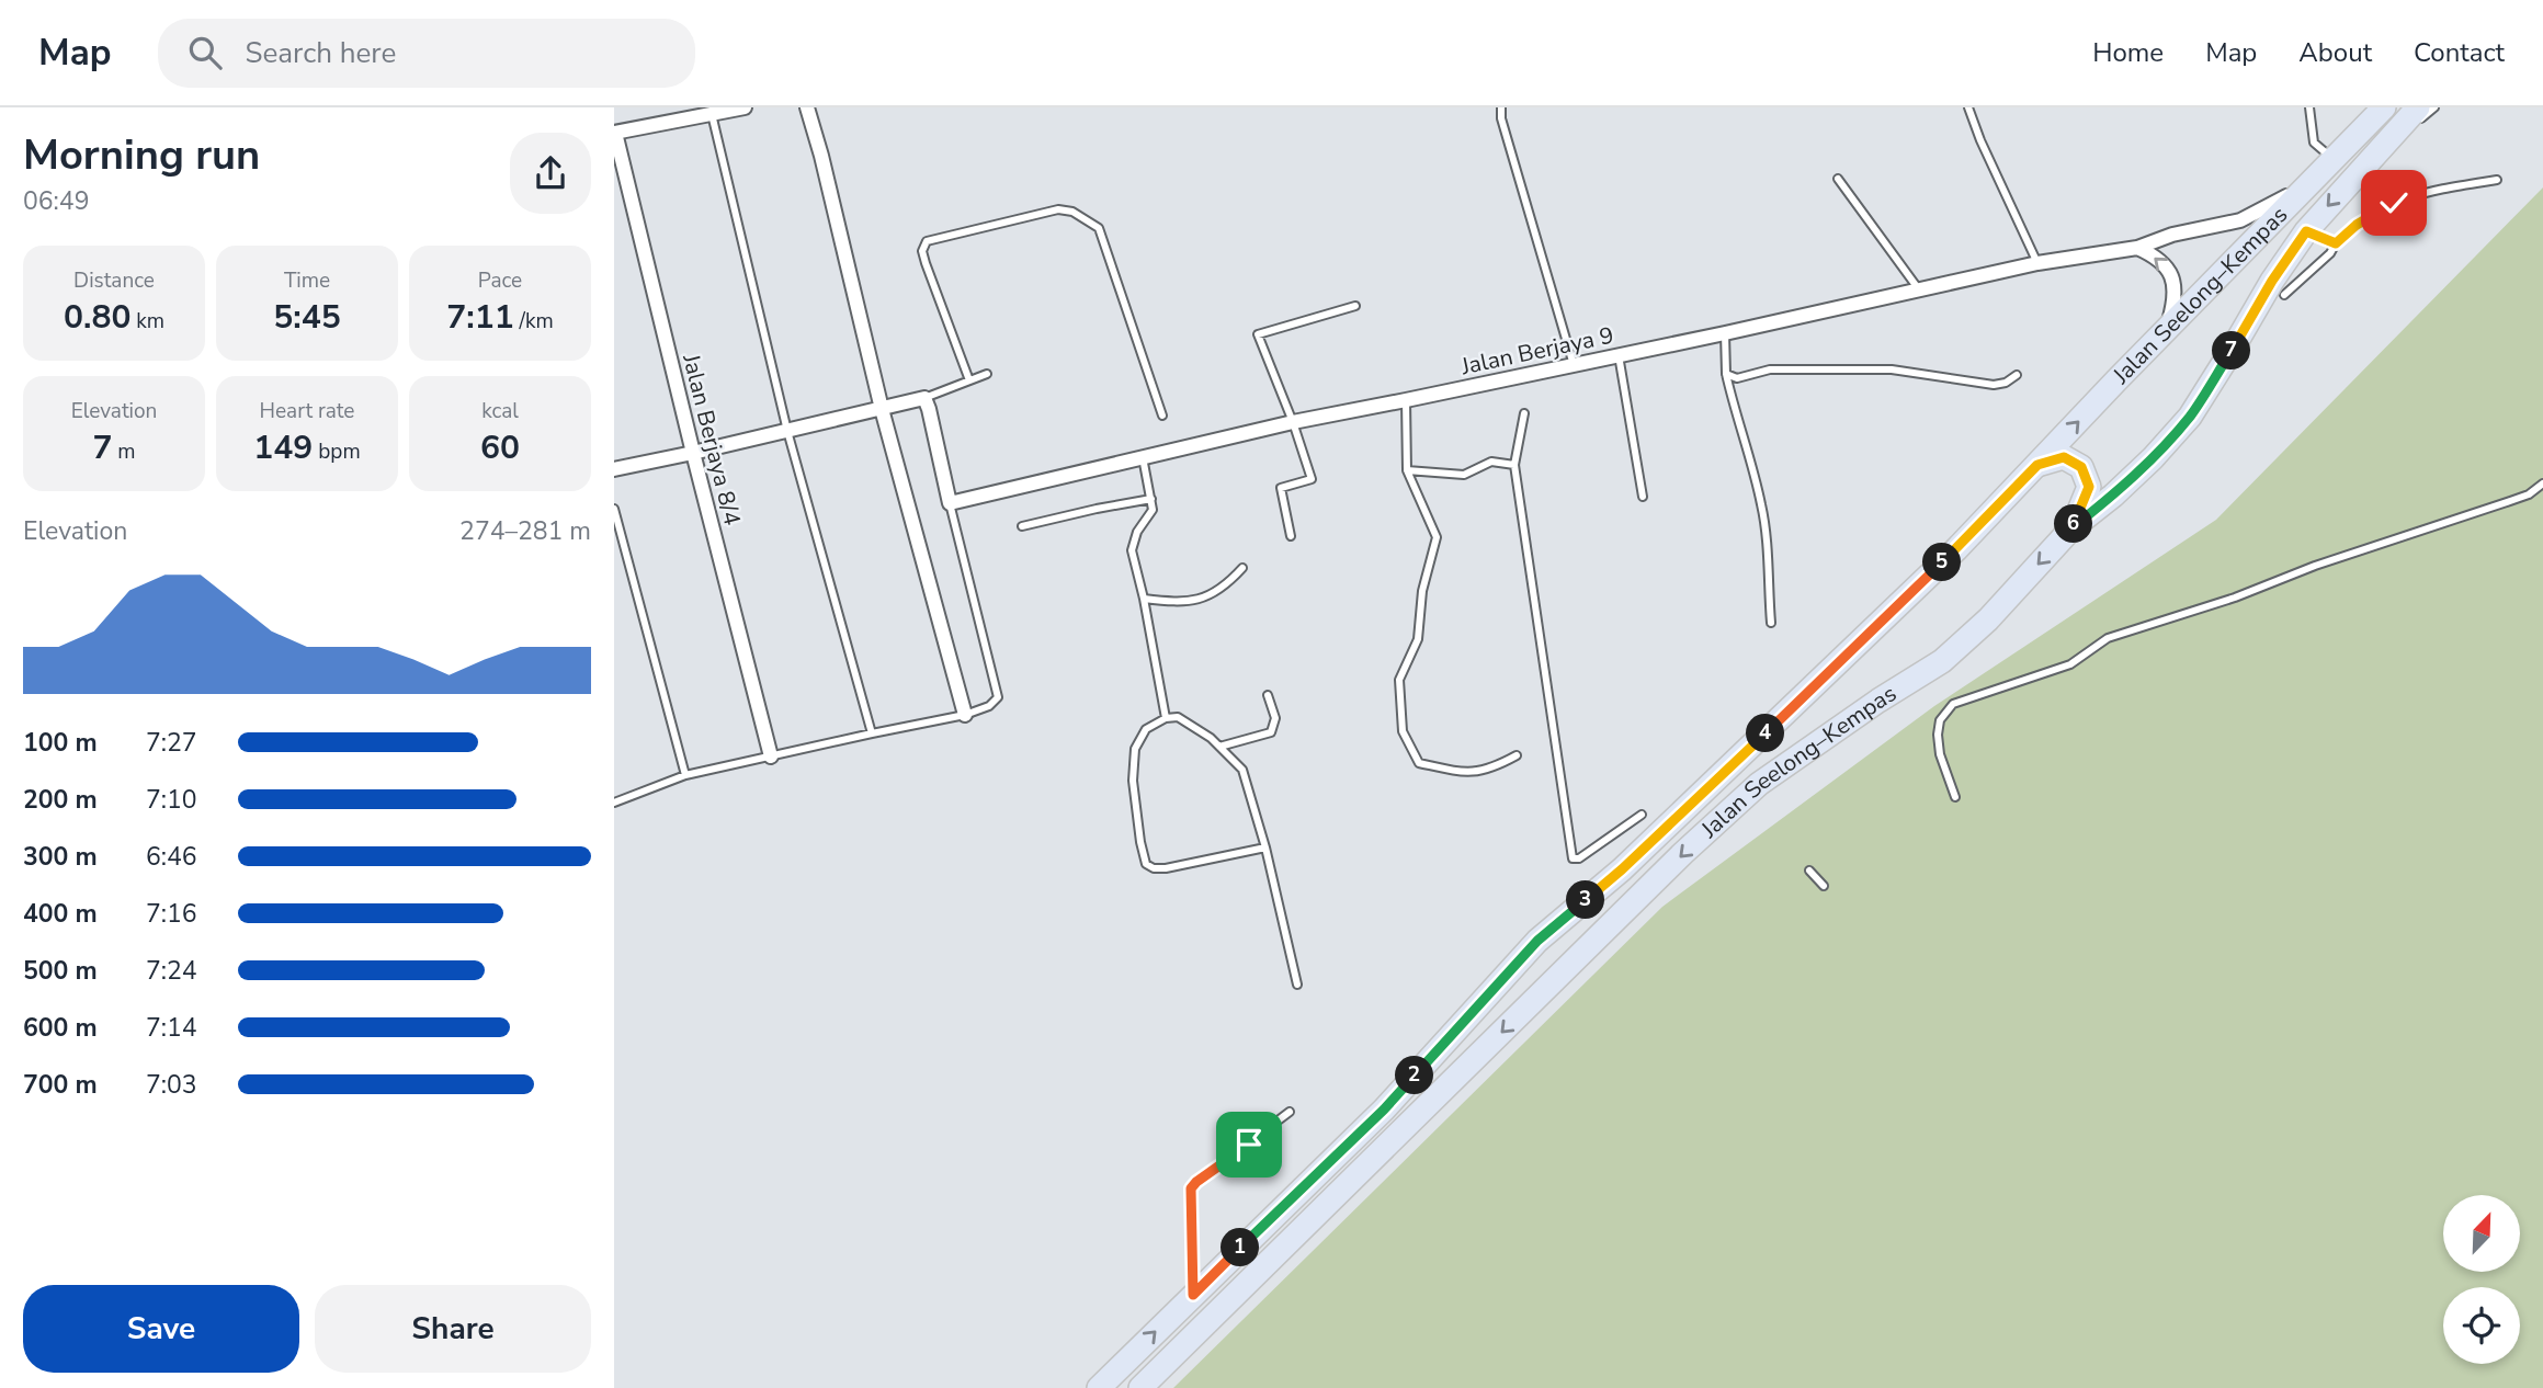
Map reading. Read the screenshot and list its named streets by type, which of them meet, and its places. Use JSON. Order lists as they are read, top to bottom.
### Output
{
  "streets": {
    "main road": ["Jalan Seelong–Kempas"],
    "street": ["Jalan Berjaya 9", "Jalan Berjaya 8/4"]
  },
  "crossings": [
    ["Jalan Seelong–Kempas", "Jalan Berjaya 9"]
  ],
  "north": "top right",
  "page": {
    "header": "Map",
    "search": "Search here",
    "nav": [
      "Home",
      "Map",
      "About",
      "Contact"
    ],
    "heading": ["Morning run", "06:49"],
    "stats": [
      ["Distance", "0.80 km"],
      ["Time", "5:45"],
      ["Pace", "7:11 /km"],
      ["Elevation", "7 m"],
      ["Heart rate", "149 bpm"],
      ["kcal", "60"]
    ],
    "pins": [
      "7",
      "6",
      "5",
      "4",
      "3",
      "2",
      "1"
    ],
    "chart": ["Elevation", "274–281 m"],
    "list": [
      {
        "name": "100 m",
        "note": "7:27"
      },
      {
        "name": "200 m",
        "note": "7:10"
      },
      {
        "name": "300 m",
        "note": "6:46"
      },
      {
        "name": "400 m",
        "note": "7:16"
      },
      {
        "name": "500 m",
        "note": "7:24"
      },
      {
        "name": "600 m",
        "note": "7:14"
      },
      {
        "name": "700 m",
        "note": "7:03"
      }
    ],
    "buttons": ["Save", "Share"]
  }
}
